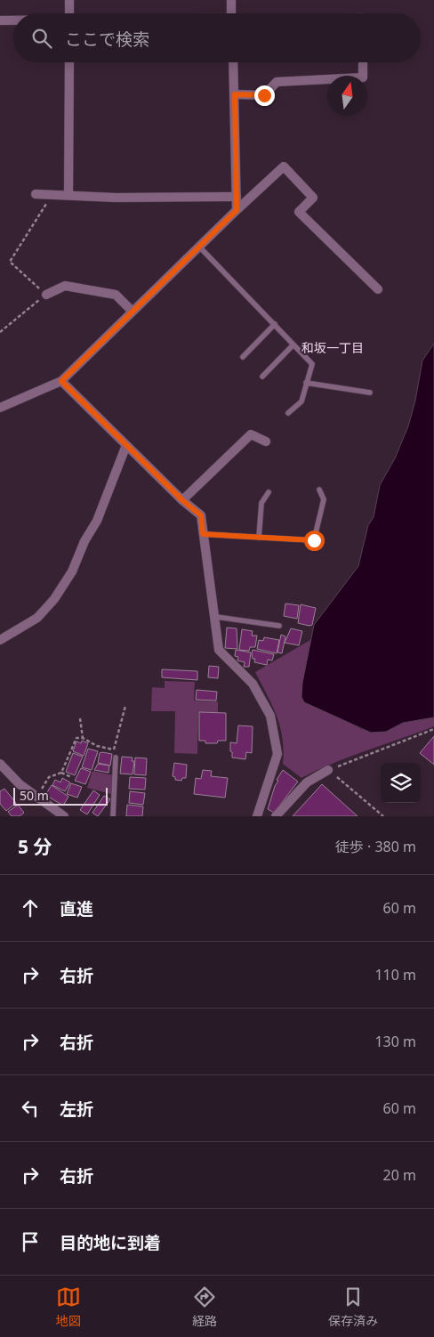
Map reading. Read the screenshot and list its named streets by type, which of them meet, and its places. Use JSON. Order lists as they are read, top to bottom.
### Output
{
  "districts": ["和坂一丁目"],
  "scale_bar": "50 m",
  "north": "top",
  "page": {
    "search": "ここで検索",
    "scale": "50 m",
    "heading": ["5 分", "徒歩 · 380 m"],
    "list": [
      ["直進", "60 m"],
      ["右折", "110 m"],
      ["右折", "130 m"],
      ["左折", "60 m"],
      ["右折", "20 m"],
      "目的地に到着"
    ],
    "nav": ["地図", "経路", "保存済み"]
  }
}
